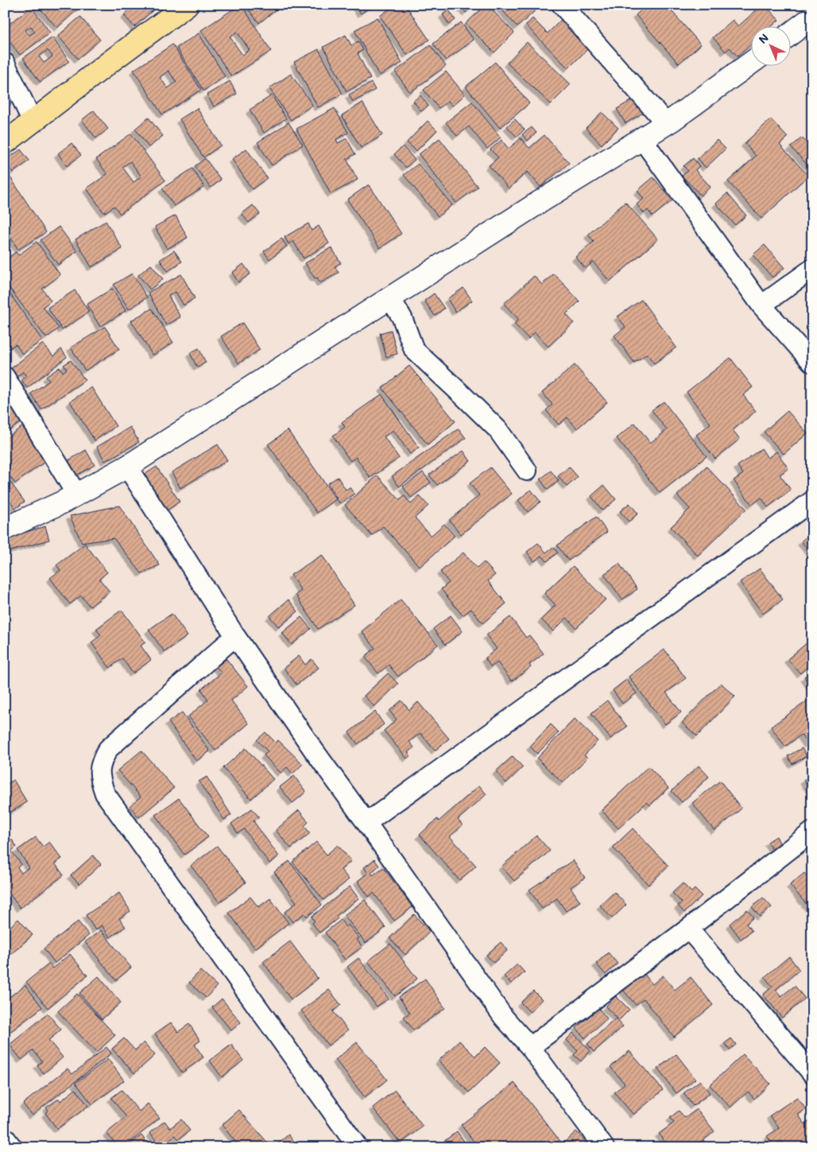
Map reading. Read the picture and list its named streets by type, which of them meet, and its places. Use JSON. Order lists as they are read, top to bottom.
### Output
{
  "north": "top left"
}
